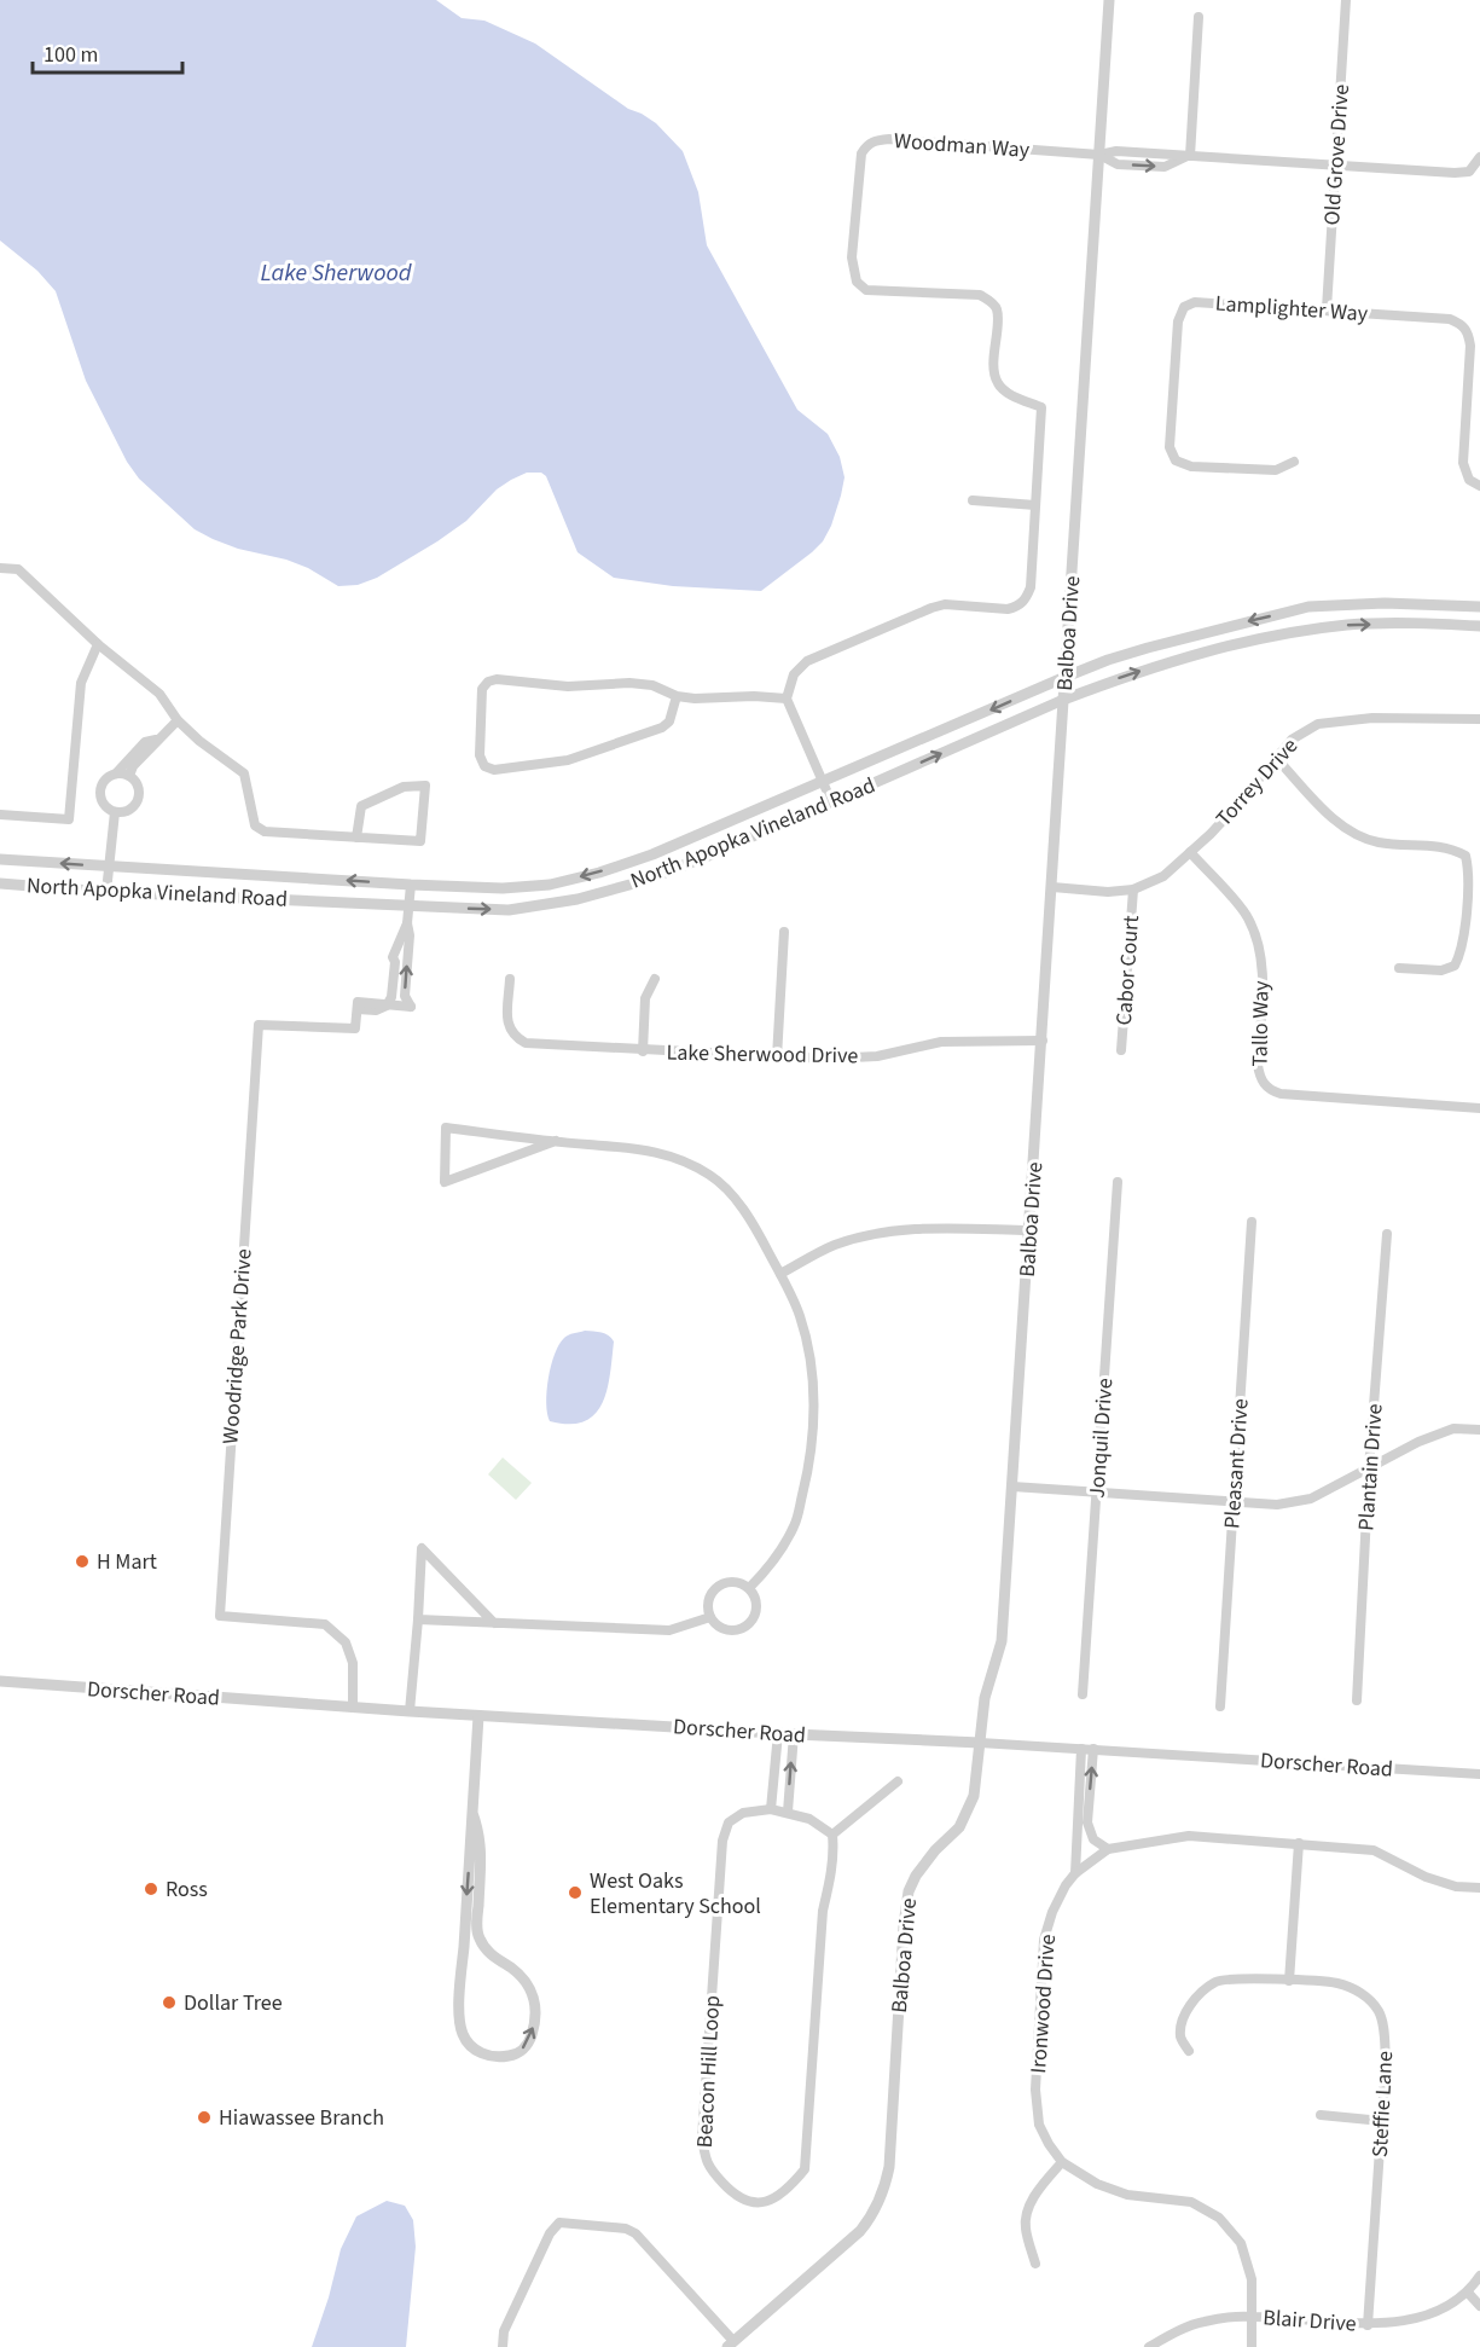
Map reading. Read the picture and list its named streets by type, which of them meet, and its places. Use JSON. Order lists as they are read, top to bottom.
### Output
{
  "streets": {
    "street": [
      "Woodman Way",
      "Old Grove Drive",
      "Lamplighter Way",
      "Balboa Drive",
      "Torrey Drive",
      "North Apopka Vineland Road",
      "Cabor Court",
      "Tallo Way",
      "Lake Sherwood Drive",
      "Woodridge Park Drive",
      "Jonquil Drive",
      "Pleasant Drive",
      "Plantain Drive",
      "Dorscher Road",
      "Ironwood Drive",
      "Beacon Hill Loop",
      "Steffie Lane",
      "Blair Drive"
    ]
  },
  "crossings": [
    ["Woodman Way", "Old Grove Drive"],
    ["Woodman Way", "Balboa Drive"],
    ["Old Grove Drive", "Lamplighter Way"],
    ["Balboa Drive", "Torrey Drive"],
    ["Balboa Drive", "North Apopka Vineland Road"],
    ["Balboa Drive", "Lake Sherwood Drive"],
    ["Balboa Drive", "Dorscher Road"],
    ["Torrey Drive", "Cabor Court"],
    ["Torrey Drive", "Tallo Way"],
    ["North Apopka Vineland Road", "Woodridge Park Drive"],
    ["Woodridge Park Drive", "Dorscher Road"],
    ["Ironwood Drive", "Blair Drive"],
    ["Steffie Lane", "Blair Drive"]
  ],
  "water": ["Lake Sherwood"],
  "places": [
    "H Mart",
    "Ross",
    "West Oaks Elementary School",
    "Dollar Tree",
    "Hiawassee Branch"
  ],
  "scale_bar": "100 m"
}
